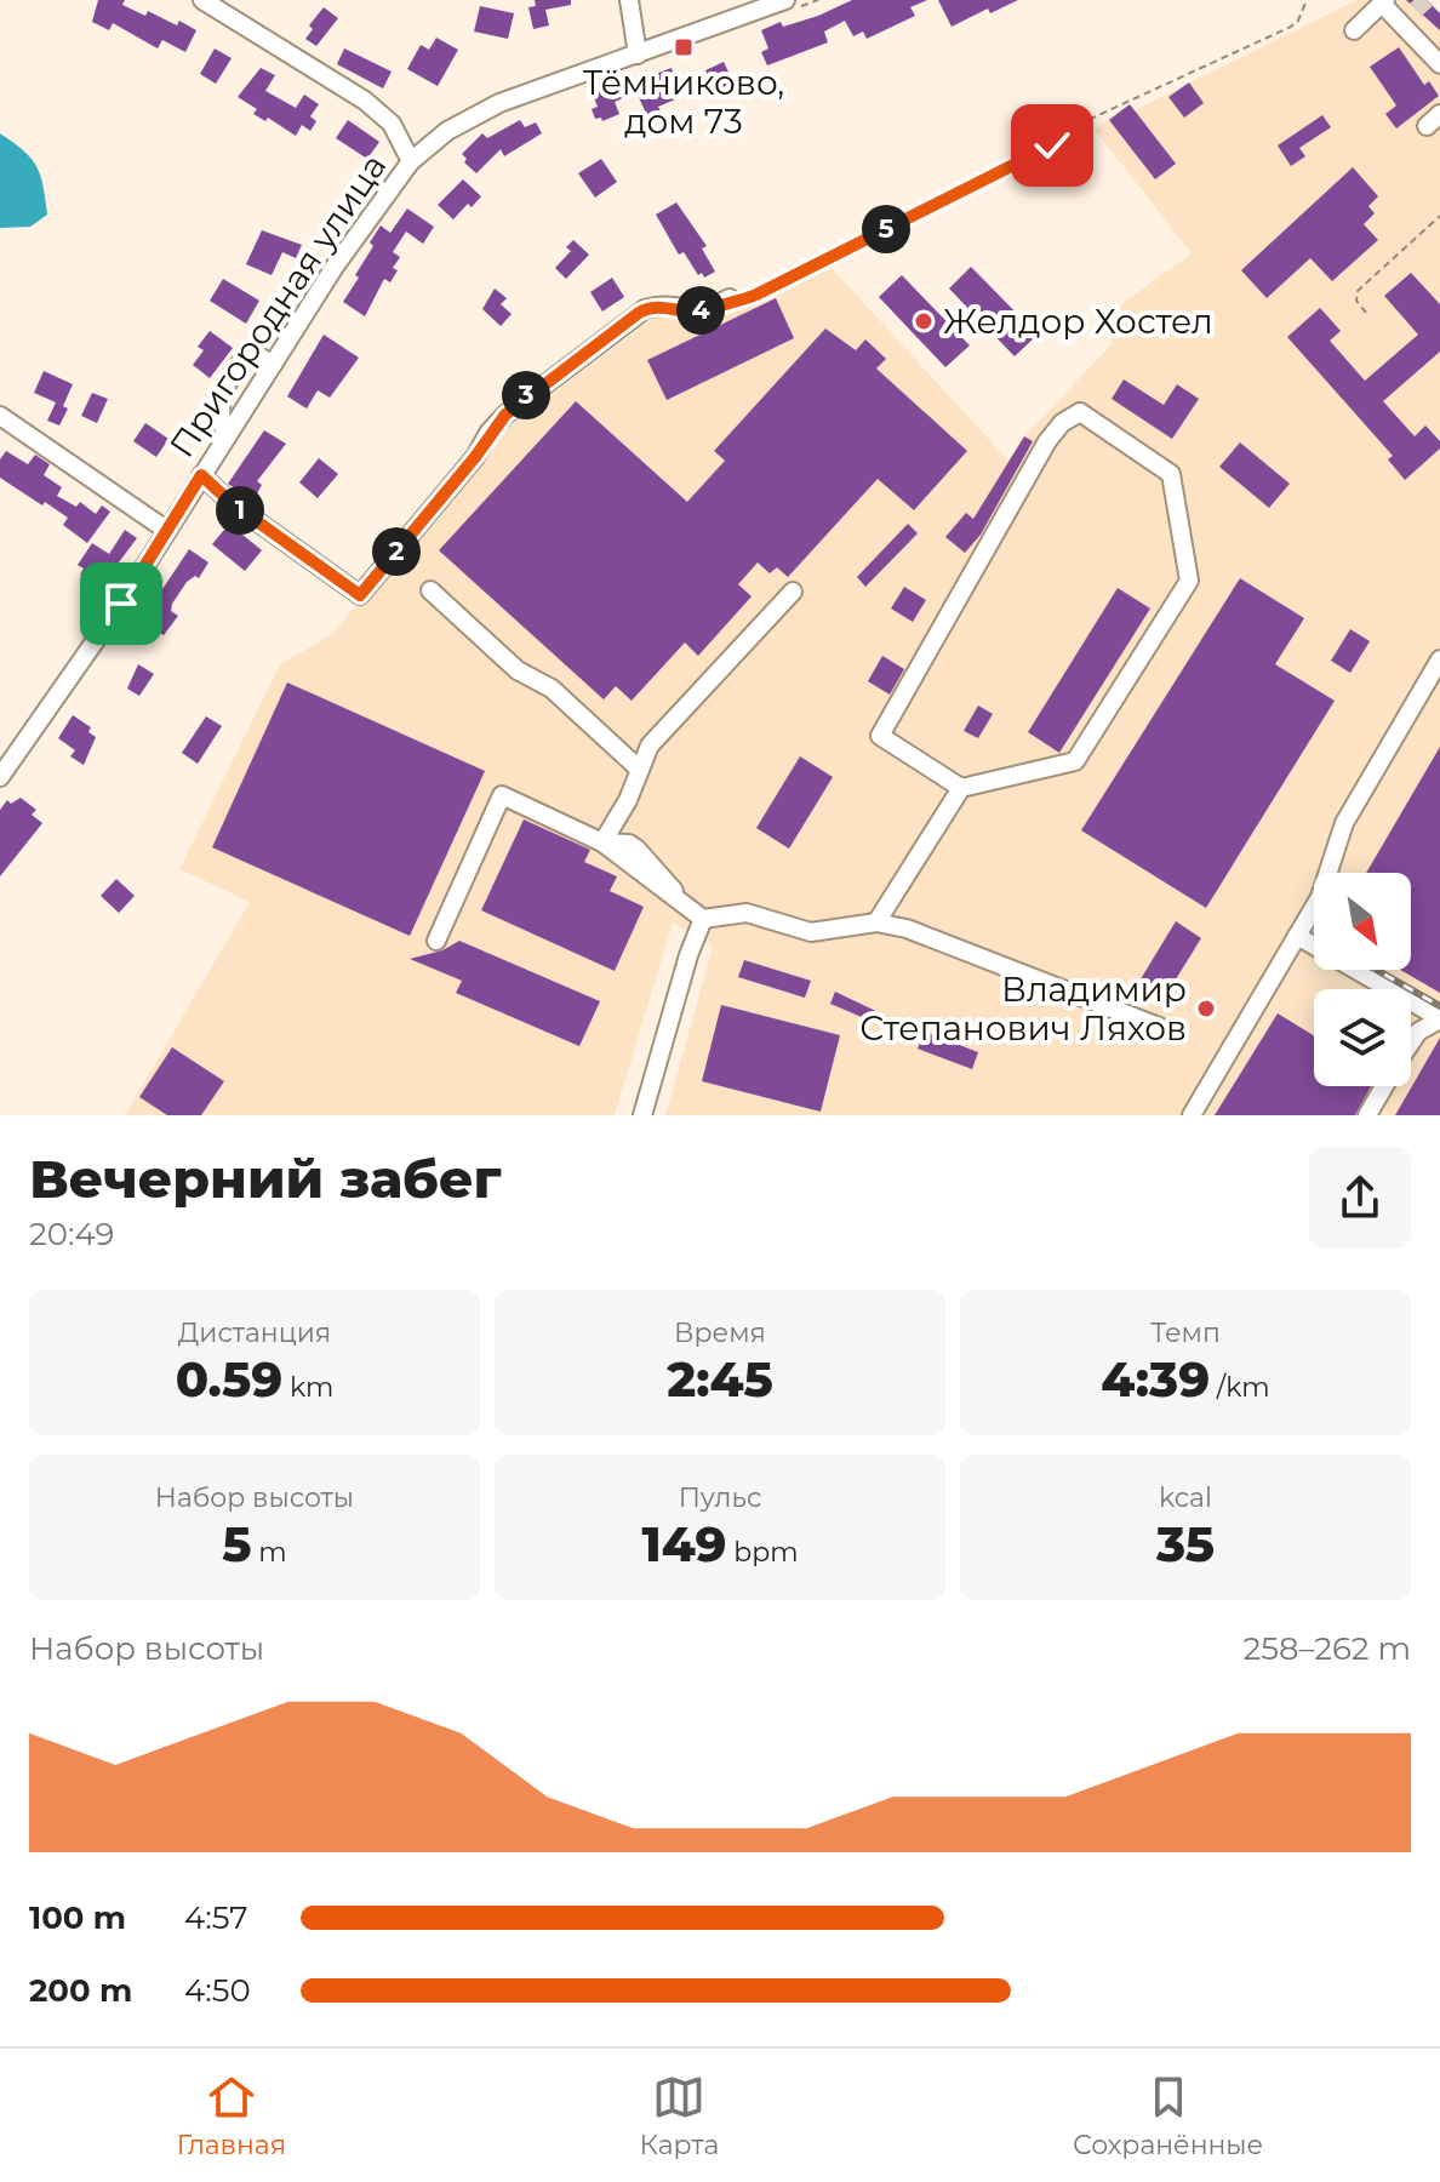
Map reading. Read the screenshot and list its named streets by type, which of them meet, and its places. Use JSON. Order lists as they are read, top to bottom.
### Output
{
  "streets": {
    "street": ["Пригородная улица"]
  },
  "places": {
    "transit": ["Тёмниково, дом 73"],
    "other": ["Желдор Хостел", "Владимир Степанович Ляхов"]
  },
  "north": "bottom right",
  "page": {
    "pins": [
      "5",
      "4",
      "3",
      "1",
      "2"
    ],
    "heading": ["Вечерний забег", "20:49"],
    "stats": [
      ["Дистанция", "0.59 km"],
      ["Время", "2:45"],
      ["Темп", "4:39 /km"],
      ["Набор высоты", "5 m"],
      ["Пульс", "149 bpm"],
      ["kcal", "35"]
    ],
    "chart": ["Набор высоты", "258–262 m"],
    "list": [
      {
        "name": "100 m",
        "note": "4:57"
      },
      {
        "name": "200 m",
        "note": "4:50"
      }
    ],
    "tabs": ["Главная", "Карта", "Сохранённые"]
  }
}
